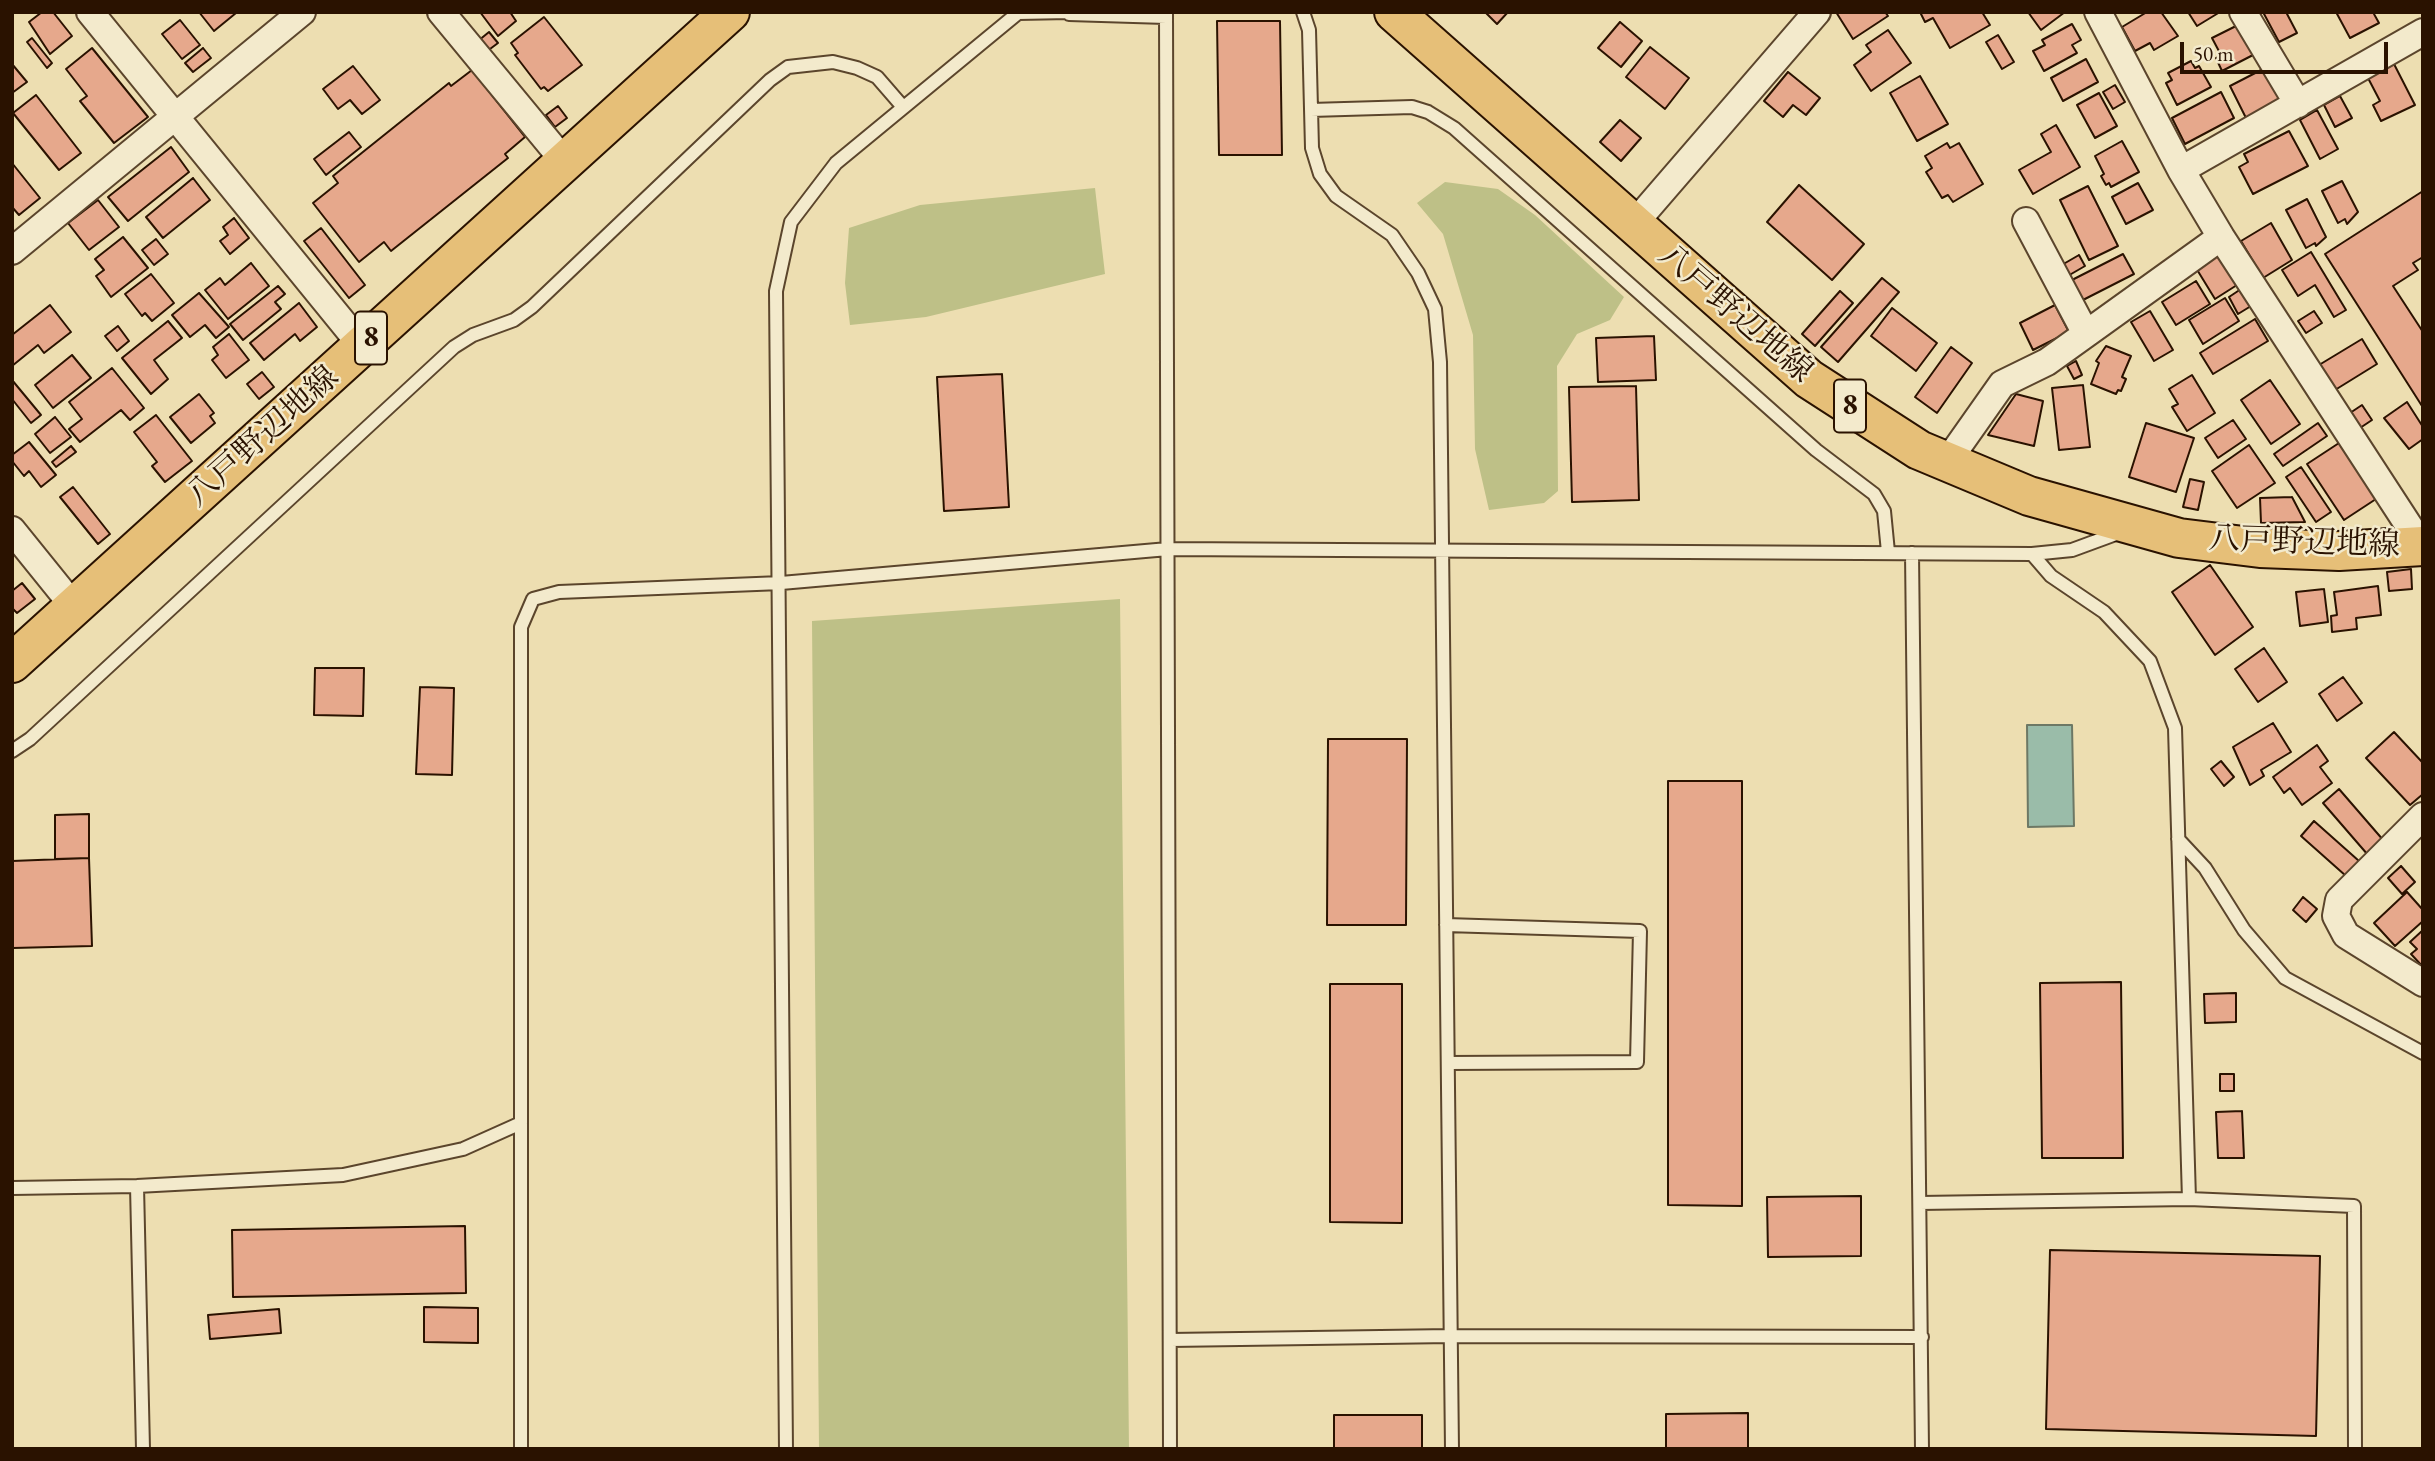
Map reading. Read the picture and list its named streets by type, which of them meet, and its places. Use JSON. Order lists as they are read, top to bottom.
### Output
{
  "streets": {
    "main road": ["八戸野辺地線", "8"]
  },
  "scale_bar": "50 m"
}
